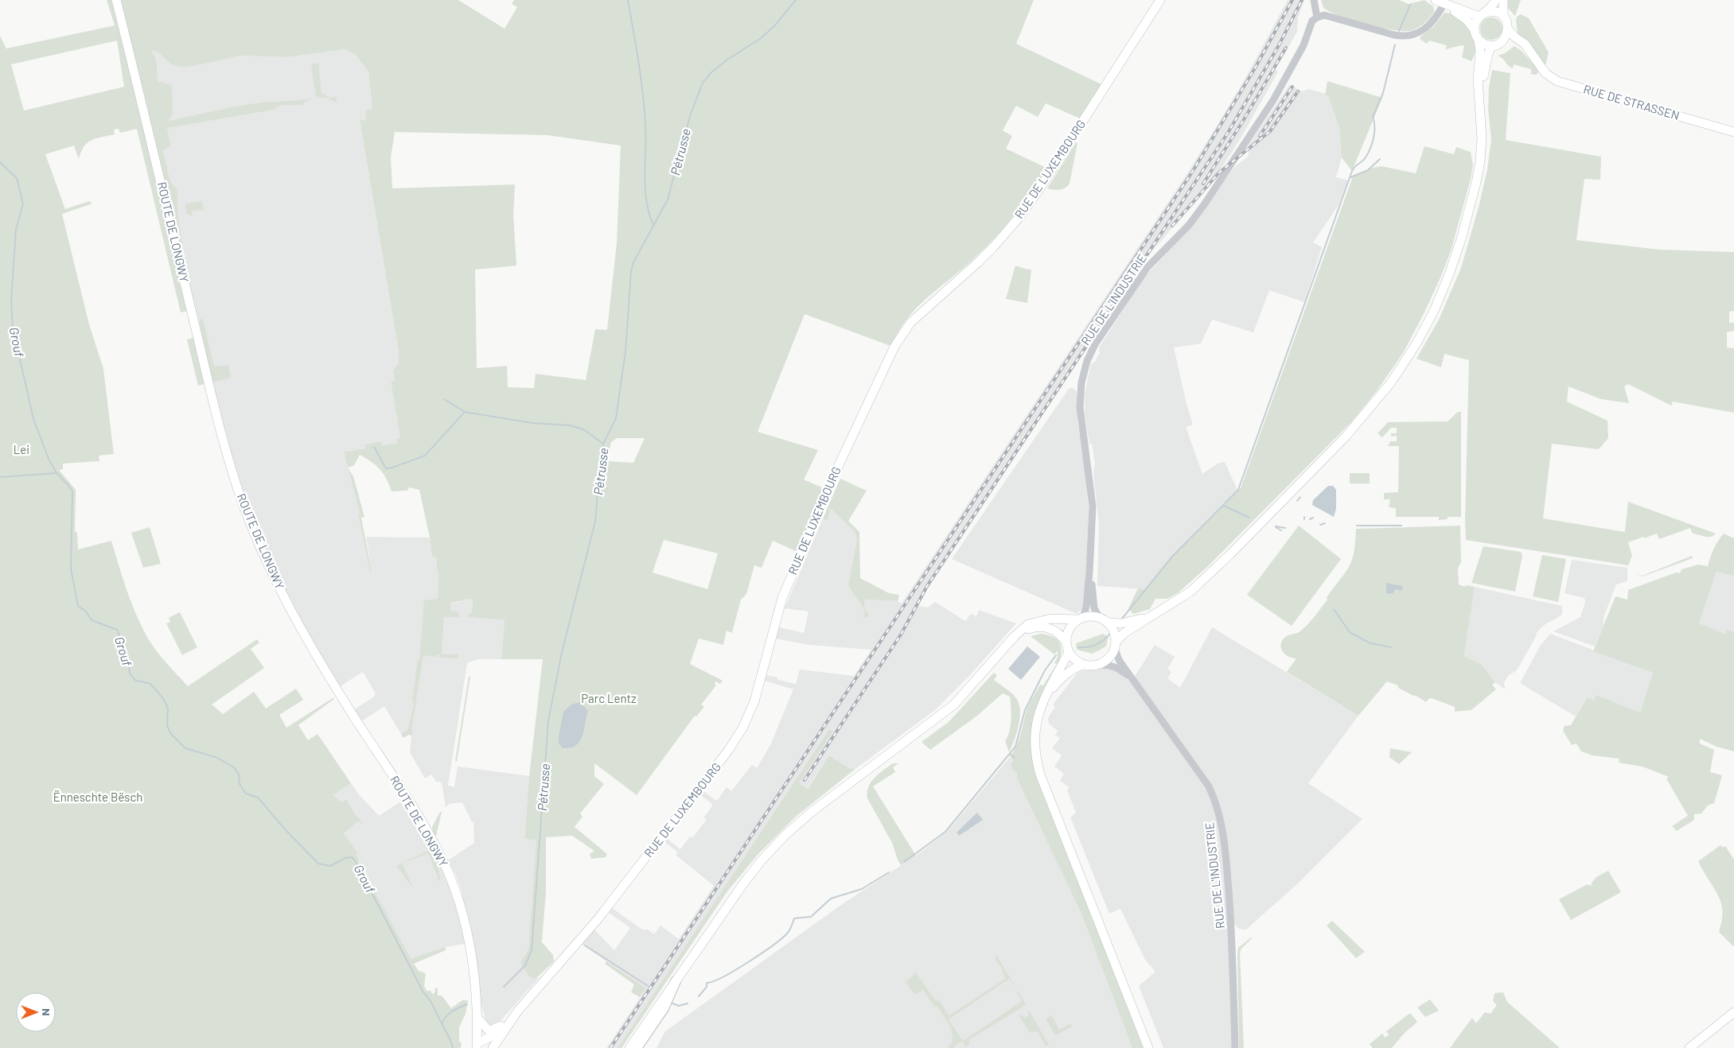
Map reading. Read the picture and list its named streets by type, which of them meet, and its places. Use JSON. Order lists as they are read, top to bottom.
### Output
{
  "streets": {
    "main road": ["RUE DE STRASSEN", "RUE DE LUXEMBOURG", "ROUTE DE LONGWY"],
    "street": ["RUE DE L'INDUSTRIE"]
  },
  "water": ["Pétrusse", "Grouf"],
  "parks": ["Lei", "Parc Lentz", "Ënneschte Bësch"],
  "north": "right"
}
